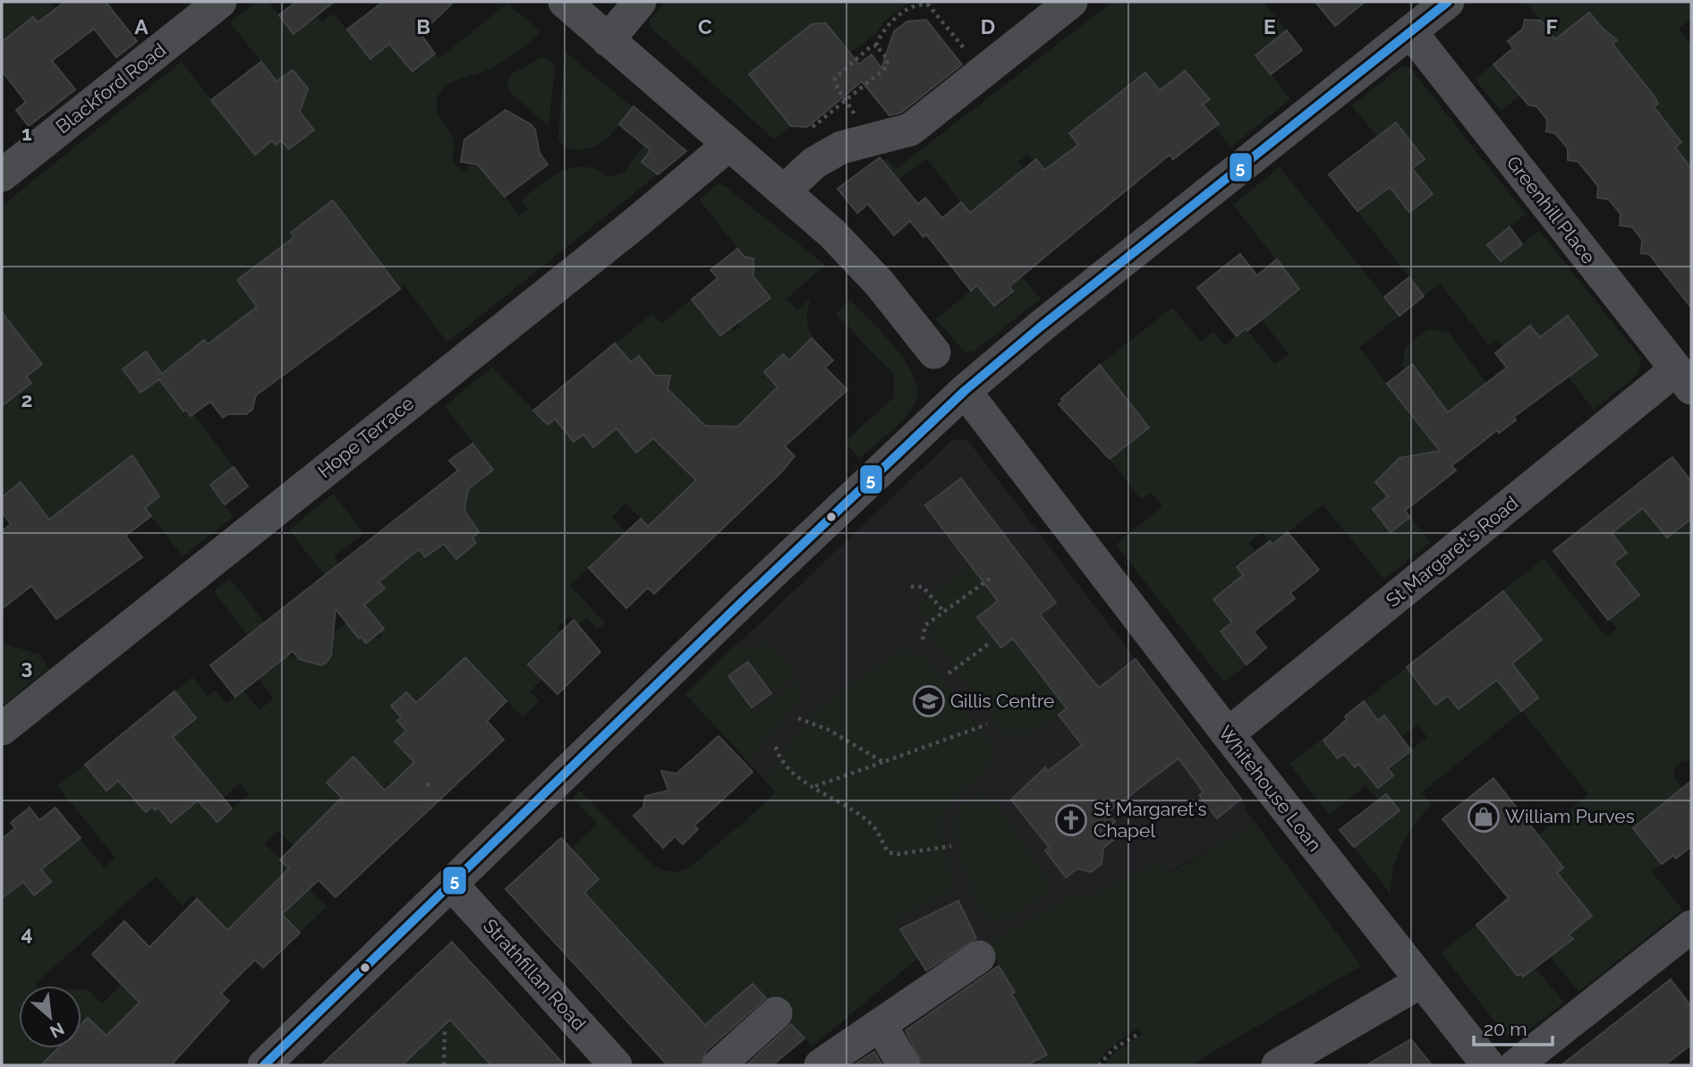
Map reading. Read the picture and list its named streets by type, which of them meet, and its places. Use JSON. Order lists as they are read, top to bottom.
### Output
{
  "streets": {
    "street": [
      "Blackford Road",
      "Greenhill Place",
      "Hope Terrace",
      "St Margaret's Road",
      "Whitehouse Loan",
      "Strathfillan Road"
    ]
  },
  "crossings": [
    ["Greenhill Place", "St Margaret's Road"],
    ["St Margaret's Road", "Whitehouse Loan"]
  ],
  "places": {
    "school or university": ["Gillis Centre"],
    "shop": ["William Purves"],
    "church": ["St Margaret's Chapel"]
  },
  "lines": ["transit line 5"],
  "scale_bar": "20 m",
  "north": "bottom right",
  "grid": {
    "columns": [
      "A",
      "B",
      "C",
      "D",
      "E",
      "F"
    ],
    "rows": [
      "1",
      "2",
      "3",
      "4"
    ]
  }
}
